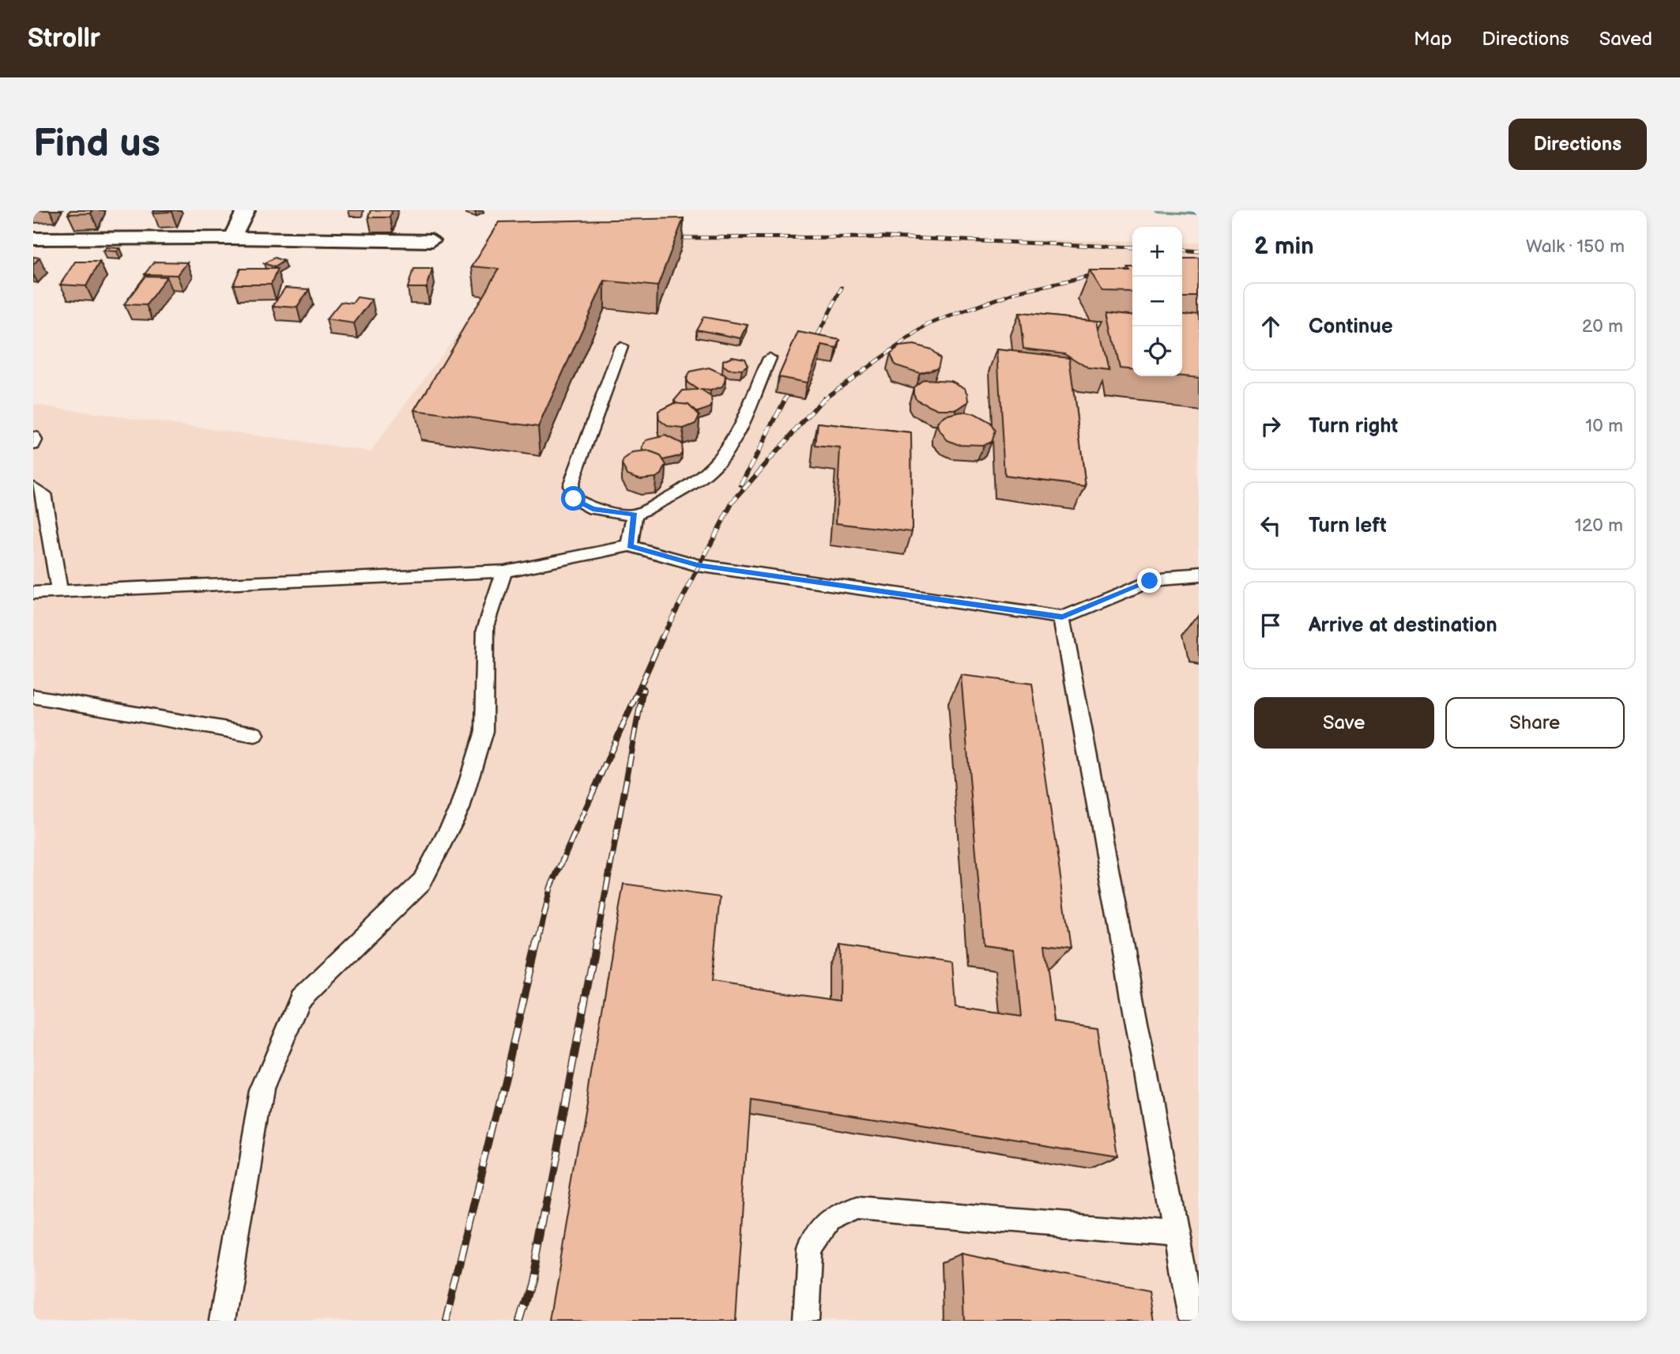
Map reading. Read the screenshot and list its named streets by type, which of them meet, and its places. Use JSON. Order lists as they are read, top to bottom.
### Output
{
  "page": {
    "header": "Strollr",
    "nav": ["Map", "Directions", "Saved"],
    "buttons": [
      "Directions",
      ["Save", "Share"]
    ],
    "title": "Find us",
    "heading": ["2 min", "Walk · 150 m"],
    "map_buttons": ["+", "−"],
    "list": [
      ["Continue", "20 m"],
      ["Turn right", "10 m"],
      ["Turn left", "120 m"],
      "Arrive at destination"
    ]
  }
}
